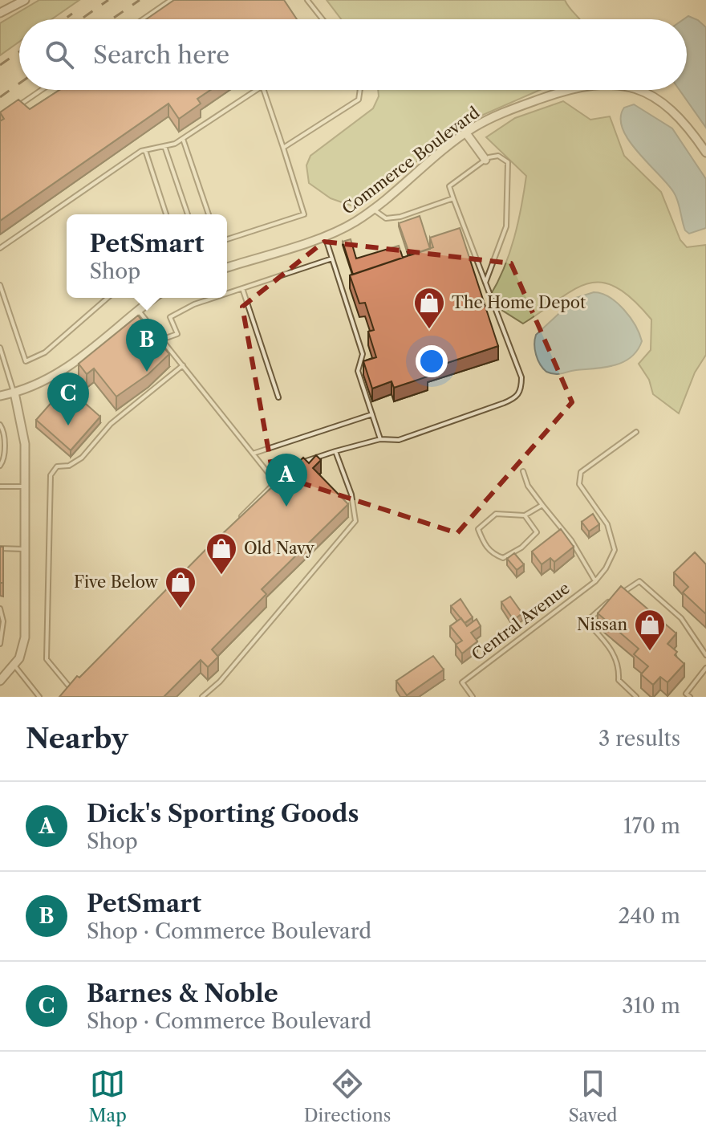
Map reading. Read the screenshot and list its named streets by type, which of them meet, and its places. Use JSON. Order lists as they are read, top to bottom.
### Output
{
  "streets": {
    "street": ["Commerce Boulevard"],
    "lane": ["Central Avenue"]
  },
  "places": {
    "shop": [
      "The Home Depot",
      "Old Navy",
      "Five Below",
      "Nissan"
    ]
  },
  "page": {
    "search": "Search here",
    "popup": ["PetSmart", "Shop"],
    "pins": ["B", "C", "A"],
    "heading": ["Nearby", "3 results"],
    "list": [
      {
        "mark": "A",
        "name": "Dick's Sporting Goods",
        "note": "Shop",
        "value": "170 m"
      },
      {
        "mark": "B",
        "name": "PetSmart",
        "note": "Shop · Commerce Boulevard",
        "value": "240 m"
      },
      {
        "mark": "C",
        "name": "Barnes & Noble",
        "note": "Shop · Commerce Boulevard",
        "value": "310 m"
      }
    ],
    "nav": ["Map", "Directions", "Saved"]
  }
}
